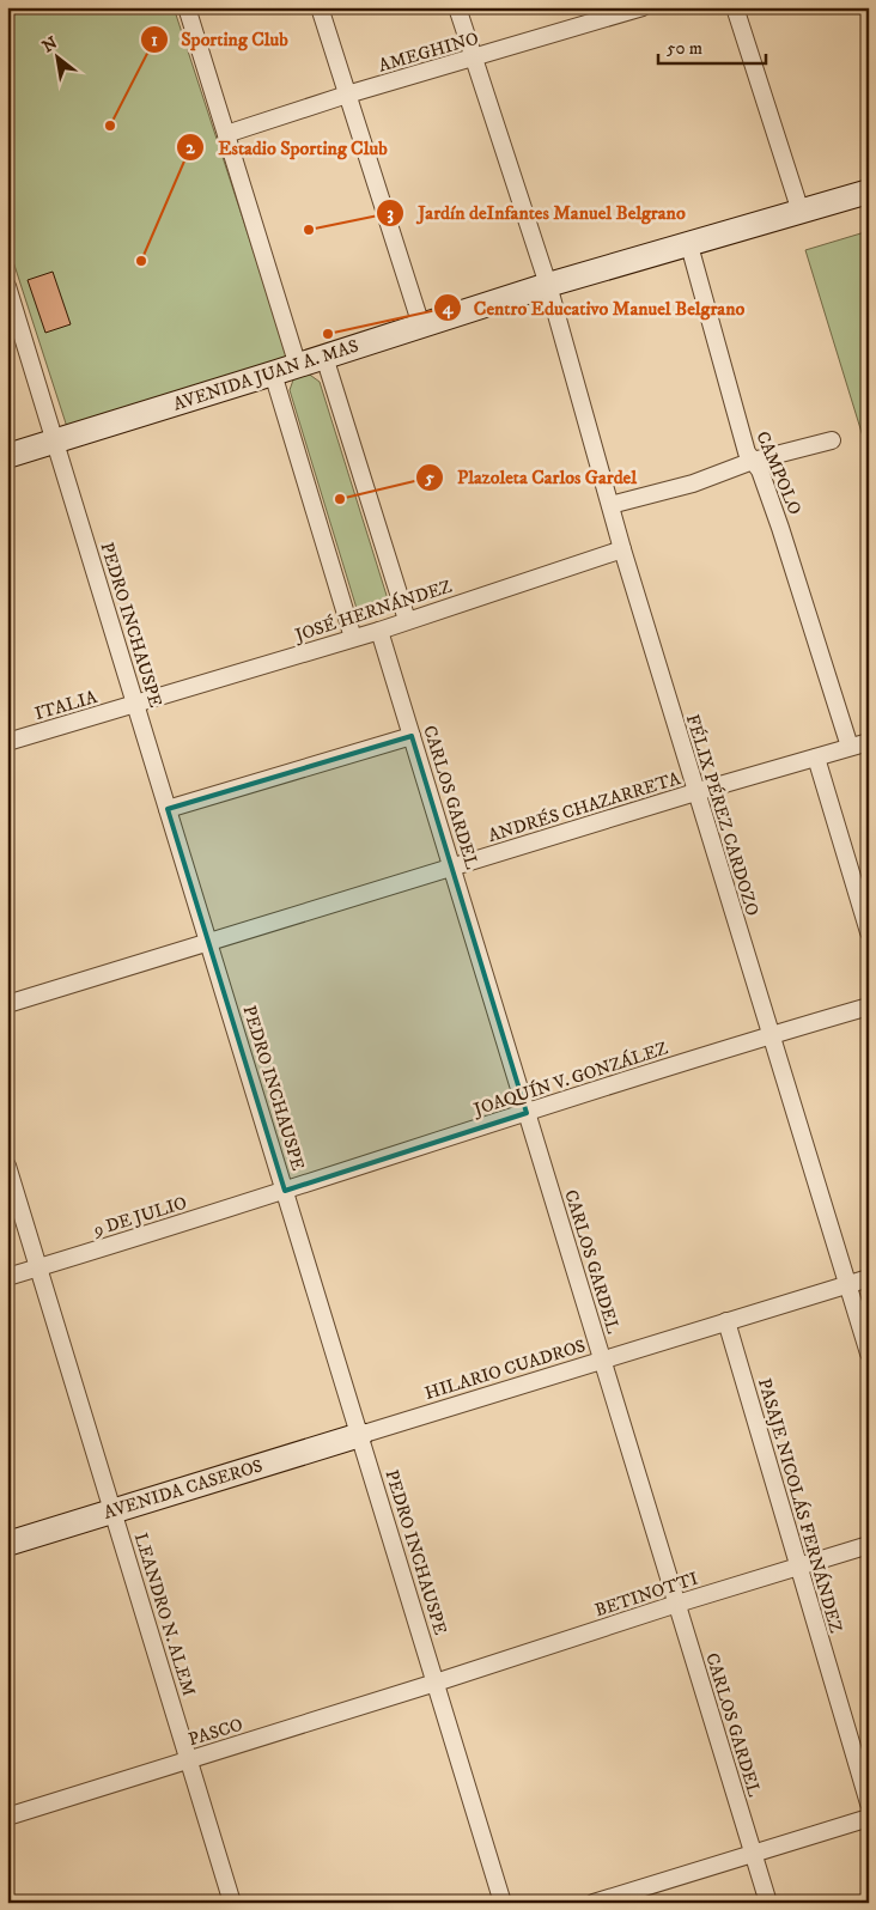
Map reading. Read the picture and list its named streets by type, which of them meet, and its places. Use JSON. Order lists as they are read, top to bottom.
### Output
{
  "streets": {
    "main road": ["AVENIDA JUAN A. MAS", "AVENIDA CASEROS"],
    "street": [
      "AMEGHINO",
      "CAMPOLO",
      "JOSÉ HERNÁNDEZ",
      "PEDRO INCHAUSPE",
      "ITALIA",
      "CARLOS GARDEL",
      "ANDRÉS CHAZARRETA",
      "FÉLIX PÉREZ CARDOZO",
      "JOAQUÍN V. GONZÁLEZ",
      "9 DE JULIO",
      "HILARIO CUADROS",
      "PASAJE NICOLÁS FERNÁNDEZ",
      "BETINOTTI",
      "LEANDRO N. ALEM",
      "PASCO"
    ]
  },
  "crossings": [
    ["AMEGHINO", "FÉLIX PÉREZ CARDOZO"],
    ["AVENIDA JUAN A. MAS", "CAMPOLO"],
    ["AVENIDA JUAN A. MAS", "PEDRO INCHAUSPE"],
    ["AVENIDA JUAN A. MAS", "FÉLIX PÉREZ CARDOZO"],
    ["CAMPOLO", "ANDRÉS CHAZARRETA"],
    ["JOSÉ HERNÁNDEZ", "PEDRO INCHAUSPE"],
    ["JOSÉ HERNÁNDEZ", "ITALIA"],
    ["JOSÉ HERNÁNDEZ", "CARLOS GARDEL"],
    ["JOSÉ HERNÁNDEZ", "FÉLIX PÉREZ CARDOZO"],
    ["PEDRO INCHAUSPE", "ITALIA"],
    ["PEDRO INCHAUSPE", "ANDRÉS CHAZARRETA"],
    ["PEDRO INCHAUSPE", "JOAQUÍN V. GONZÁLEZ"],
    ["PEDRO INCHAUSPE", "9 DE JULIO"],
    ["PEDRO INCHAUSPE", "HILARIO CUADROS"],
    ["PEDRO INCHAUSPE", "AVENIDA CASEROS"],
    ["PEDRO INCHAUSPE", "BETINOTTI"],
    ["PEDRO INCHAUSPE", "PASCO"],
    ["CARLOS GARDEL", "ANDRÉS CHAZARRETA"],
    ["CARLOS GARDEL", "JOAQUÍN V. GONZÁLEZ"],
    ["CARLOS GARDEL", "HILARIO CUADROS"],
    ["CARLOS GARDEL", "BETINOTTI"],
    ["ANDRÉS CHAZARRETA", "FÉLIX PÉREZ CARDOZO"],
    ["FÉLIX PÉREZ CARDOZO", "JOAQUÍN V. GONZÁLEZ"],
    ["FÉLIX PÉREZ CARDOZO", "HILARIO CUADROS"],
    ["JOAQUÍN V. GONZÁLEZ", "9 DE JULIO"],
    ["9 DE JULIO", "LEANDRO N. ALEM"],
    ["HILARIO CUADROS", "AVENIDA CASEROS"],
    ["HILARIO CUADROS", "PASAJE NICOLÁS FERNÁNDEZ"],
    ["AVENIDA CASEROS", "LEANDRO N. ALEM"],
    ["PASAJE NICOLÁS FERNÁNDEZ", "BETINOTTI"],
    ["BETINOTTI", "PASCO"],
    ["LEANDRO N. ALEM", "PASCO"]
  ],
  "places": [
    "Sporting Club",
    "Jardín deInfantes Manuel Belgrano",
    "Estadio Sporting Club",
    "Centro Educativo Manuel Belgrano",
    "Plazoleta Carlos Gardel"
  ],
  "scale_bar": "50 m",
  "north": "top left"
}
